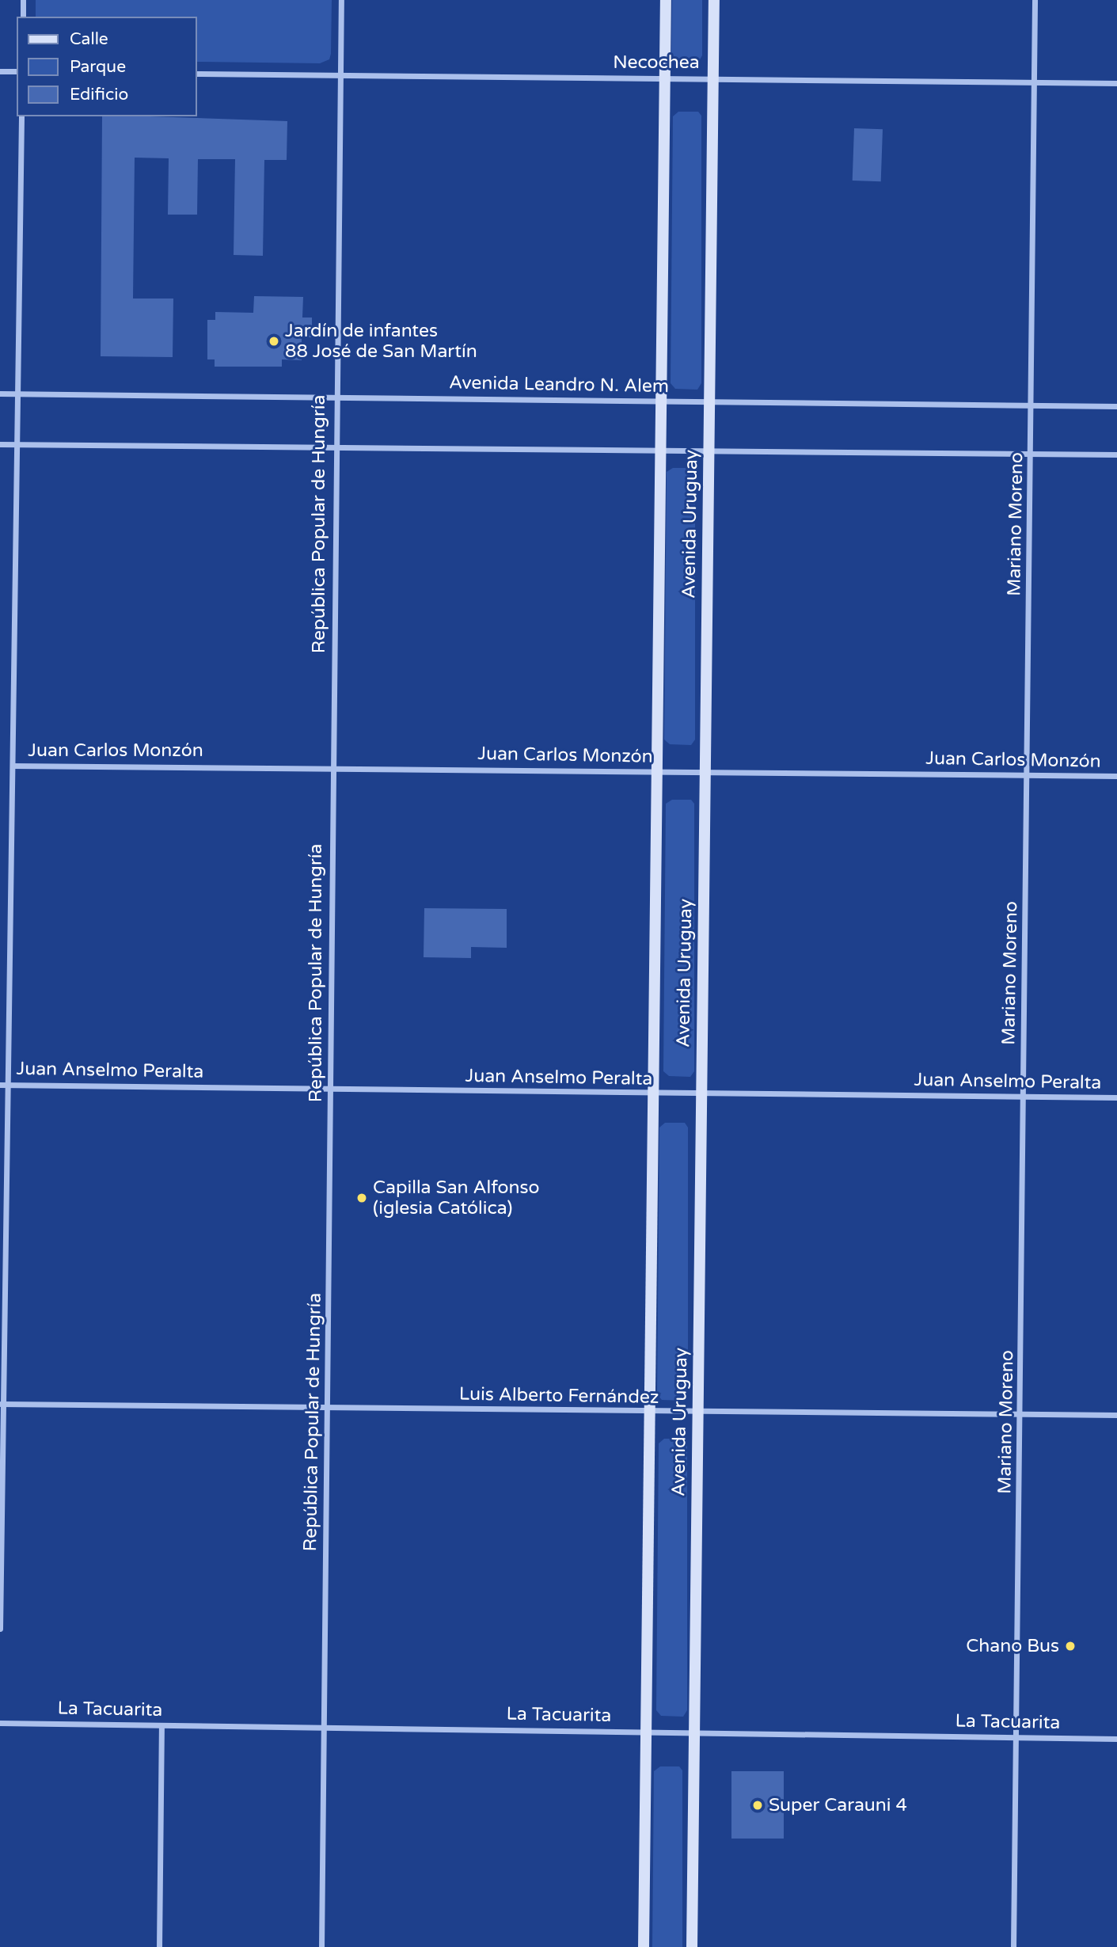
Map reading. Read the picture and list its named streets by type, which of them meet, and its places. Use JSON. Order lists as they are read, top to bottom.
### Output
{
  "streets": {
    "street": [
      "Necochea",
      "Avenida Leandro N. Alem",
      "República Popular de Hungría",
      "Avenida Uruguay",
      "Mariano Moreno",
      "Juan Carlos Monzón",
      "Juan Anselmo Peralta",
      "Luis Alberto Fernández",
      "La Tacuarita"
    ]
  },
  "crossings": [
    ["Necochea", "República Popular de Hungría"],
    ["Necochea", "Avenida Uruguay"],
    ["Necochea", "Mariano Moreno"],
    ["Avenida Leandro N. Alem", "República Popular de Hungría"],
    ["Avenida Leandro N. Alem", "Avenida Uruguay"],
    ["Avenida Leandro N. Alem", "Mariano Moreno"],
    ["República Popular de Hungría", "Juan Carlos Monzón"],
    ["República Popular de Hungría", "Juan Anselmo Peralta"],
    ["República Popular de Hungría", "Luis Alberto Fernández"],
    ["República Popular de Hungría", "La Tacuarita"],
    ["Avenida Uruguay", "Juan Carlos Monzón"],
    ["Avenida Uruguay", "Juan Anselmo Peralta"],
    ["Avenida Uruguay", "Luis Alberto Fernández"],
    ["Avenida Uruguay", "La Tacuarita"],
    ["Mariano Moreno", "Juan Carlos Monzón"],
    ["Mariano Moreno", "Juan Anselmo Peralta"],
    ["Mariano Moreno", "Luis Alberto Fernández"],
    ["Mariano Moreno", "La Tacuarita"]
  ],
  "places": [
    "Jardín de infantes 88 José de San Martín",
    "Capilla San Alfonso (iglesia Católica)",
    "Chano Bus",
    "Super Carauni 4"
  ],
  "legend": ["Calle", "Parque", "Edificio"]
}
